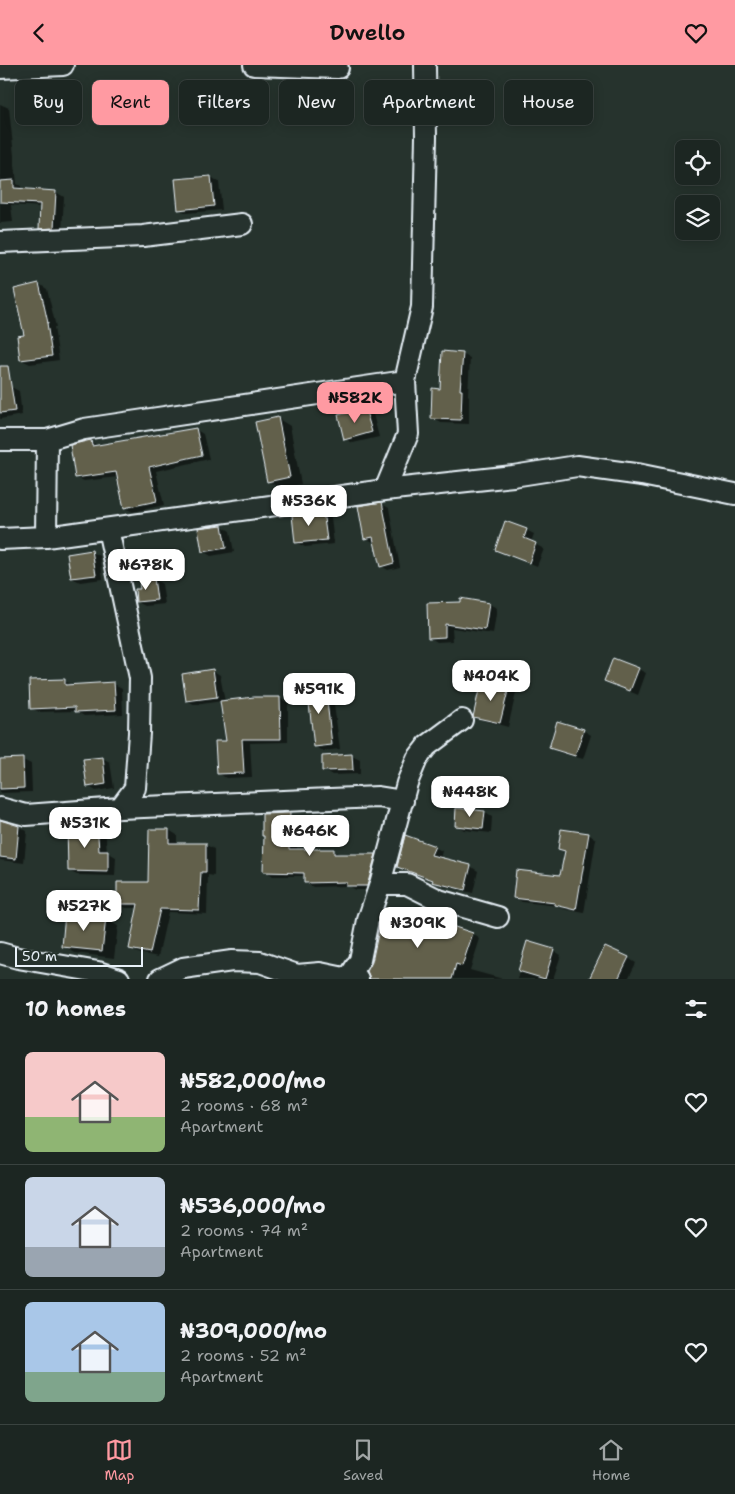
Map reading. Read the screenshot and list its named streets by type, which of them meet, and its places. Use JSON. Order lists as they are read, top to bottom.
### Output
{
  "scale_bar": "50 m",
  "page": {
    "header": "Dwello",
    "chip": [
      "Buy",
      "Rent",
      "Filters",
      "New",
      "Apartment",
      "House"
    ],
    "price": [
      "₦582K",
      "₦536K",
      "₦678K",
      "₦404K",
      "₦591K",
      "₦448K",
      "₦531K",
      "₦646K",
      "₦527K",
      "₦309K"
    ],
    "scale": "50 m",
    "heading": "10 homes",
    "list": [
      {
        "name": "₦582,000/mo",
        "note": "2 rooms · 68 m² · Apartment"
      },
      {
        "name": "₦536,000/mo",
        "note": "2 rooms · 74 m² · Apartment"
      },
      {
        "name": "₦309,000/mo",
        "note": "2 rooms · 52 m² · Apartment"
      }
    ],
    "tabs": ["Map", "Saved", "Home"]
  }
}
